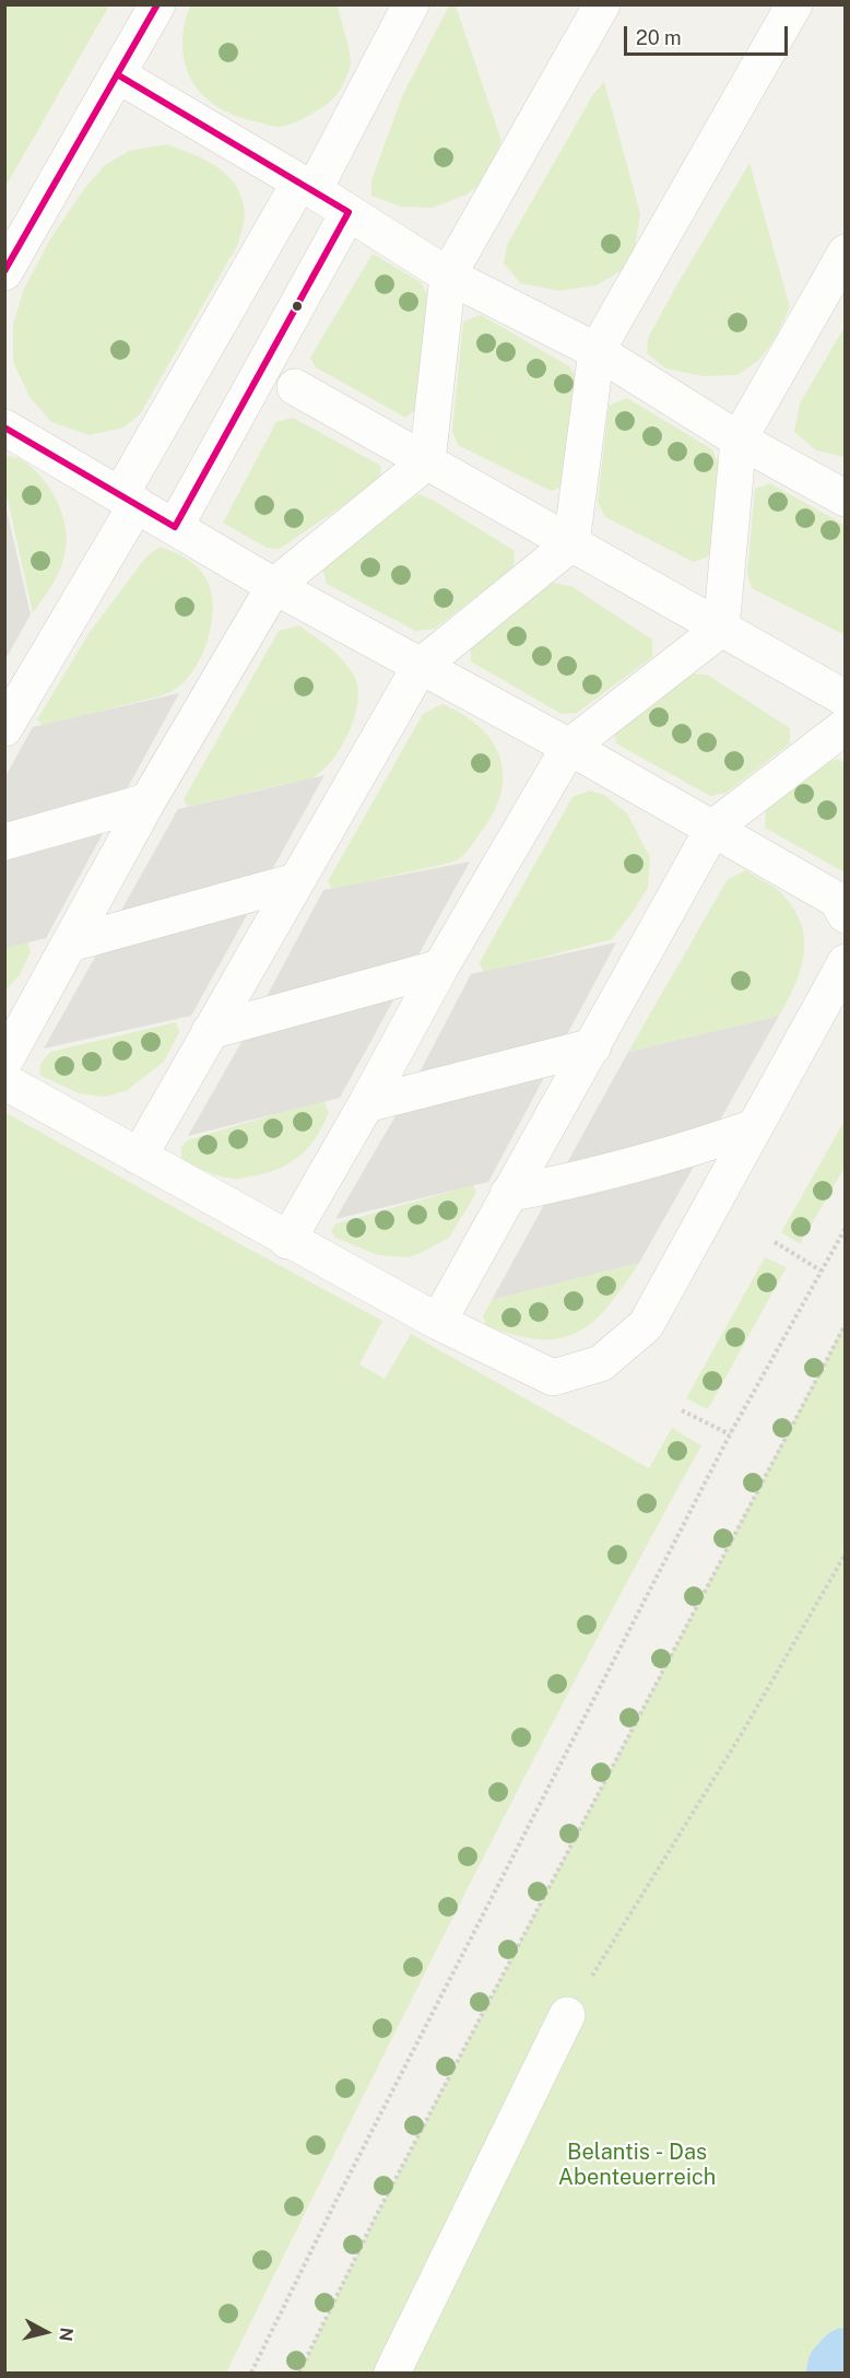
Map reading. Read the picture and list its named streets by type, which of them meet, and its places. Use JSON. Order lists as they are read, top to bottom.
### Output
{
  "parks": ["Belantis - Das Abenteuerreich"],
  "scale_bar": "20 m",
  "north": "right"
}
